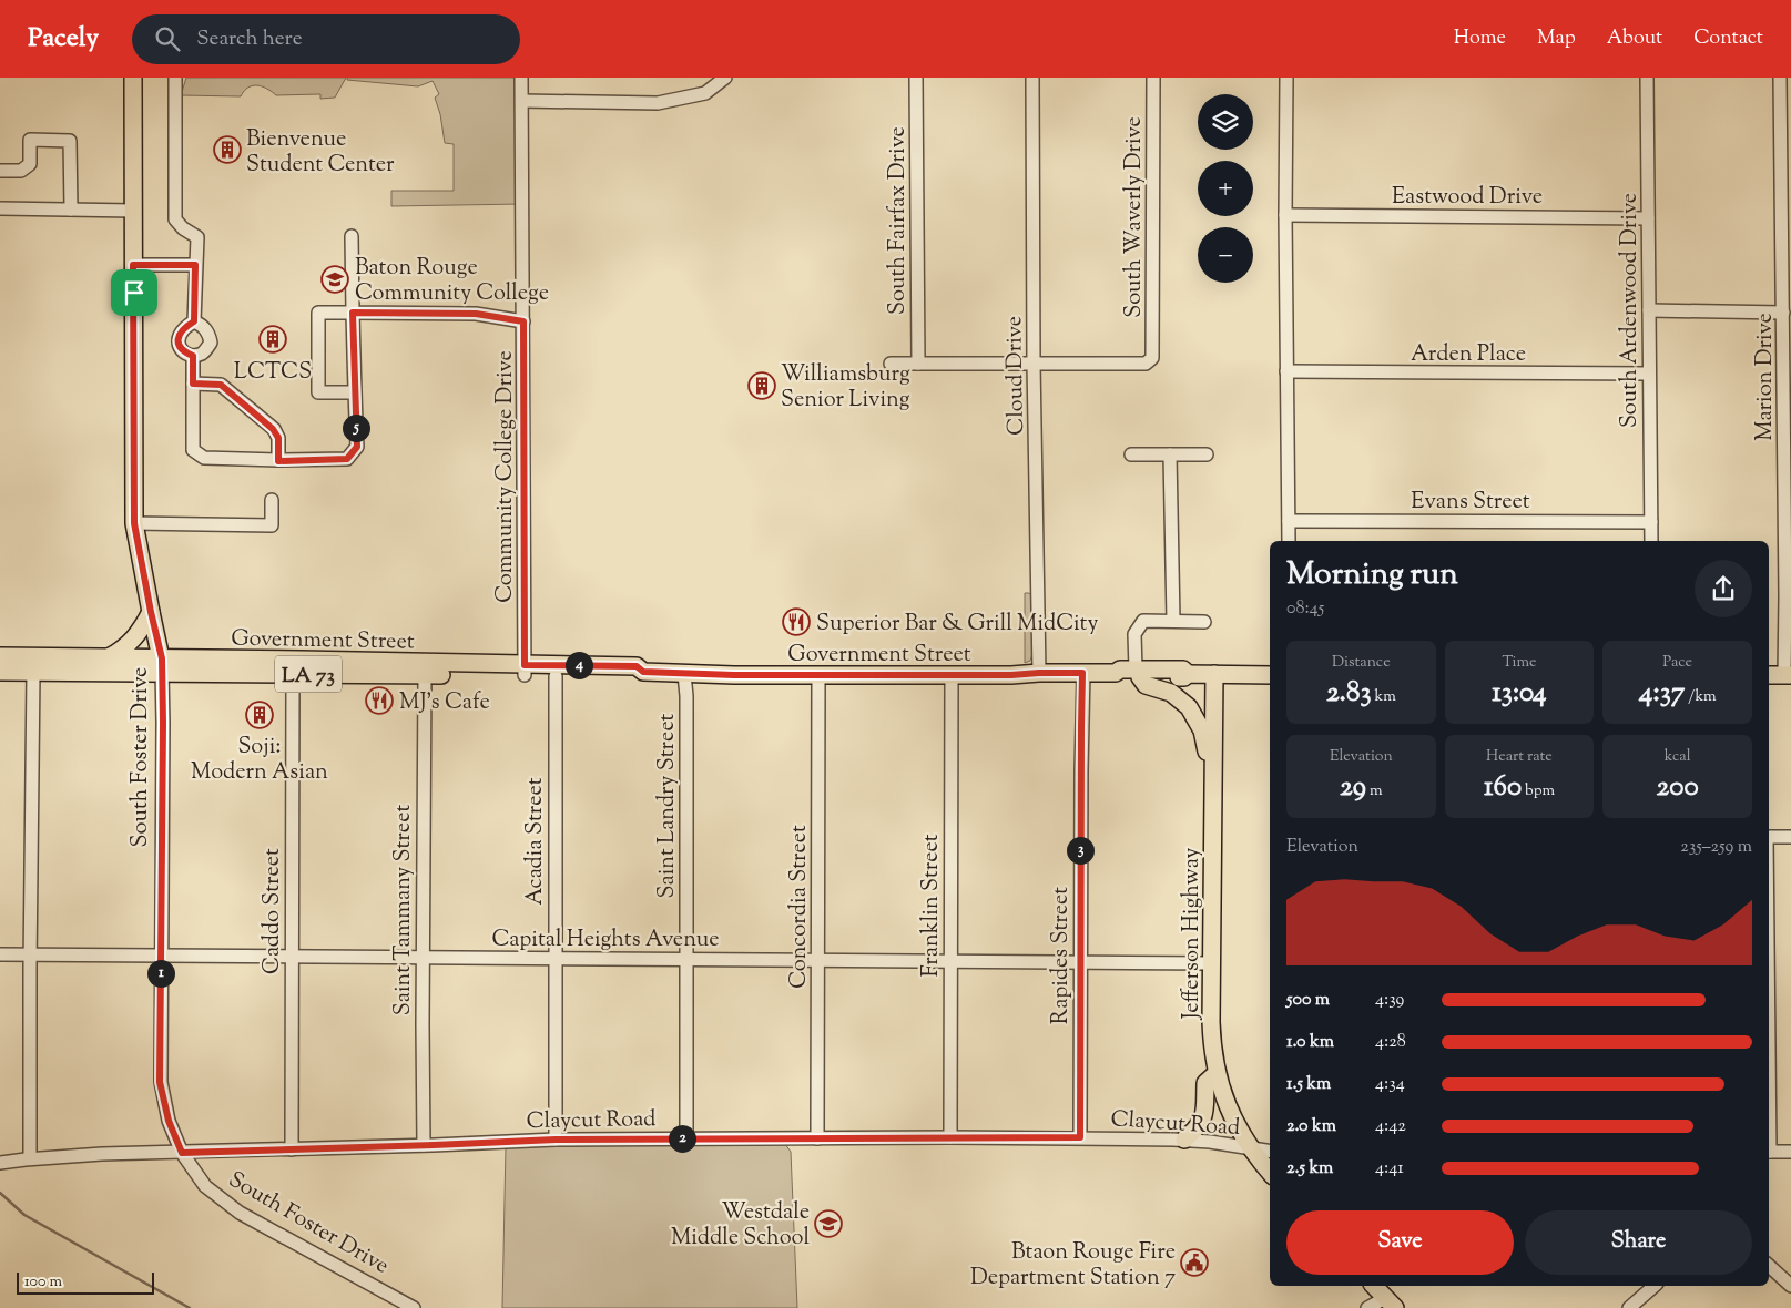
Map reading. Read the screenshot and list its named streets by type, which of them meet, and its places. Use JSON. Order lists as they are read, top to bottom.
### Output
{
  "streets": {
    "main road": [
      "Government Street",
      "LA 73",
      "South Foster Drive",
      "Jefferson Highway"
    ],
    "street": [
      "Eastwood Drive",
      "South Waverly Drive",
      "South Fairfax Drive",
      "South Ardenwood Drive",
      "Arden Place",
      "Cloud Drive",
      "Marion Drive",
      "Community College Drive",
      "Evans Street",
      "Saint Landry Street",
      "Acadia Street",
      "Franklin Street",
      "Concordia Street",
      "Saint Tammany Street",
      "Caddo Street",
      "Capital Heights Avenue",
      "Rapides Street",
      "Claycut Road"
    ]
  },
  "crossings": [
    ["Eastwood Drive", "South Ardenwood Drive"],
    ["South Waverly Drive", "Cloud Drive"],
    ["South Ardenwood Drive", "Arden Place"],
    ["South Ardenwood Drive", "Evans Street"],
    ["Cloud Drive", "Government Street"],
    ["Community College Drive", "Government Street"],
    ["Government Street", "South Foster Drive"],
    ["Government Street", "Saint Landry Street"],
    ["Government Street", "Acadia Street"],
    ["Government Street", "Franklin Street"],
    ["Government Street", "Concordia Street"],
    ["Government Street", "Saint Tammany Street"],
    ["Government Street", "Caddo Street"],
    ["Government Street", "Jefferson Highway"],
    ["Government Street", "Rapides Street"],
    ["South Foster Drive", "Capital Heights Avenue"],
    ["South Foster Drive", "Claycut Road"],
    ["Saint Landry Street", "Capital Heights Avenue"],
    ["Saint Landry Street", "Claycut Road"],
    ["Acadia Street", "Capital Heights Avenue"],
    ["Acadia Street", "Claycut Road"],
    ["Franklin Street", "Capital Heights Avenue"],
    ["Franklin Street", "Claycut Road"],
    ["Concordia Street", "Capital Heights Avenue"],
    ["Concordia Street", "Claycut Road"],
    ["Saint Tammany Street", "Capital Heights Avenue"],
    ["Saint Tammany Street", "Claycut Road"],
    ["Caddo Street", "Capital Heights Avenue"],
    ["Caddo Street", "Claycut Road"],
    ["Jefferson Highway", "Capital Heights Avenue"],
    ["Jefferson Highway", "Claycut Road"],
    ["Capital Heights Avenue", "Rapides Street"],
    ["Rapides Street", "Claycut Road"]
  ],
  "places": {
    "building": [
      "Bienvenue Student Center",
      "LCTCS",
      "Williamsburg Senior Living",
      "Soji: Modern Asian"
    ],
    "school or university": ["Baton Rouge Community College", "Westdale Middle School"],
    "restaurant": ["Superior Bar & Grill MidCity", "MJ's Cafe"],
    "public building": ["Btaon Rouge Fire Department Station 7"]
  },
  "scale_bar": "100 m",
  "page": {
    "header": "Pacely",
    "search": "Search here",
    "nav": [
      "Home",
      "Map",
      "About",
      "Contact"
    ],
    "map_buttons": ["+", "−"],
    "pins": [
      "5",
      "4",
      "3",
      "1",
      "2"
    ],
    "heading": ["Morning run", "08:45"],
    "stats": [
      ["Distance", "2.83 km"],
      ["Time", "13:04"],
      ["Pace", "4:37 /km"],
      ["Elevation", "29 m"],
      ["Heart rate", "160 bpm"],
      ["kcal", "200"]
    ],
    "chart": ["Elevation", "235–259 m"],
    "list": [
      {
        "name": "500 m",
        "note": "4:39"
      },
      {
        "name": "1.0 km",
        "note": "4:28"
      },
      {
        "name": "1.5 km",
        "note": "4:34"
      },
      {
        "name": "2.0 km",
        "note": "4:42"
      },
      {
        "name": "2.5 km",
        "note": "4:41"
      }
    ],
    "buttons": ["Save", "Share"],
    "scale": "100 m"
  }
}
